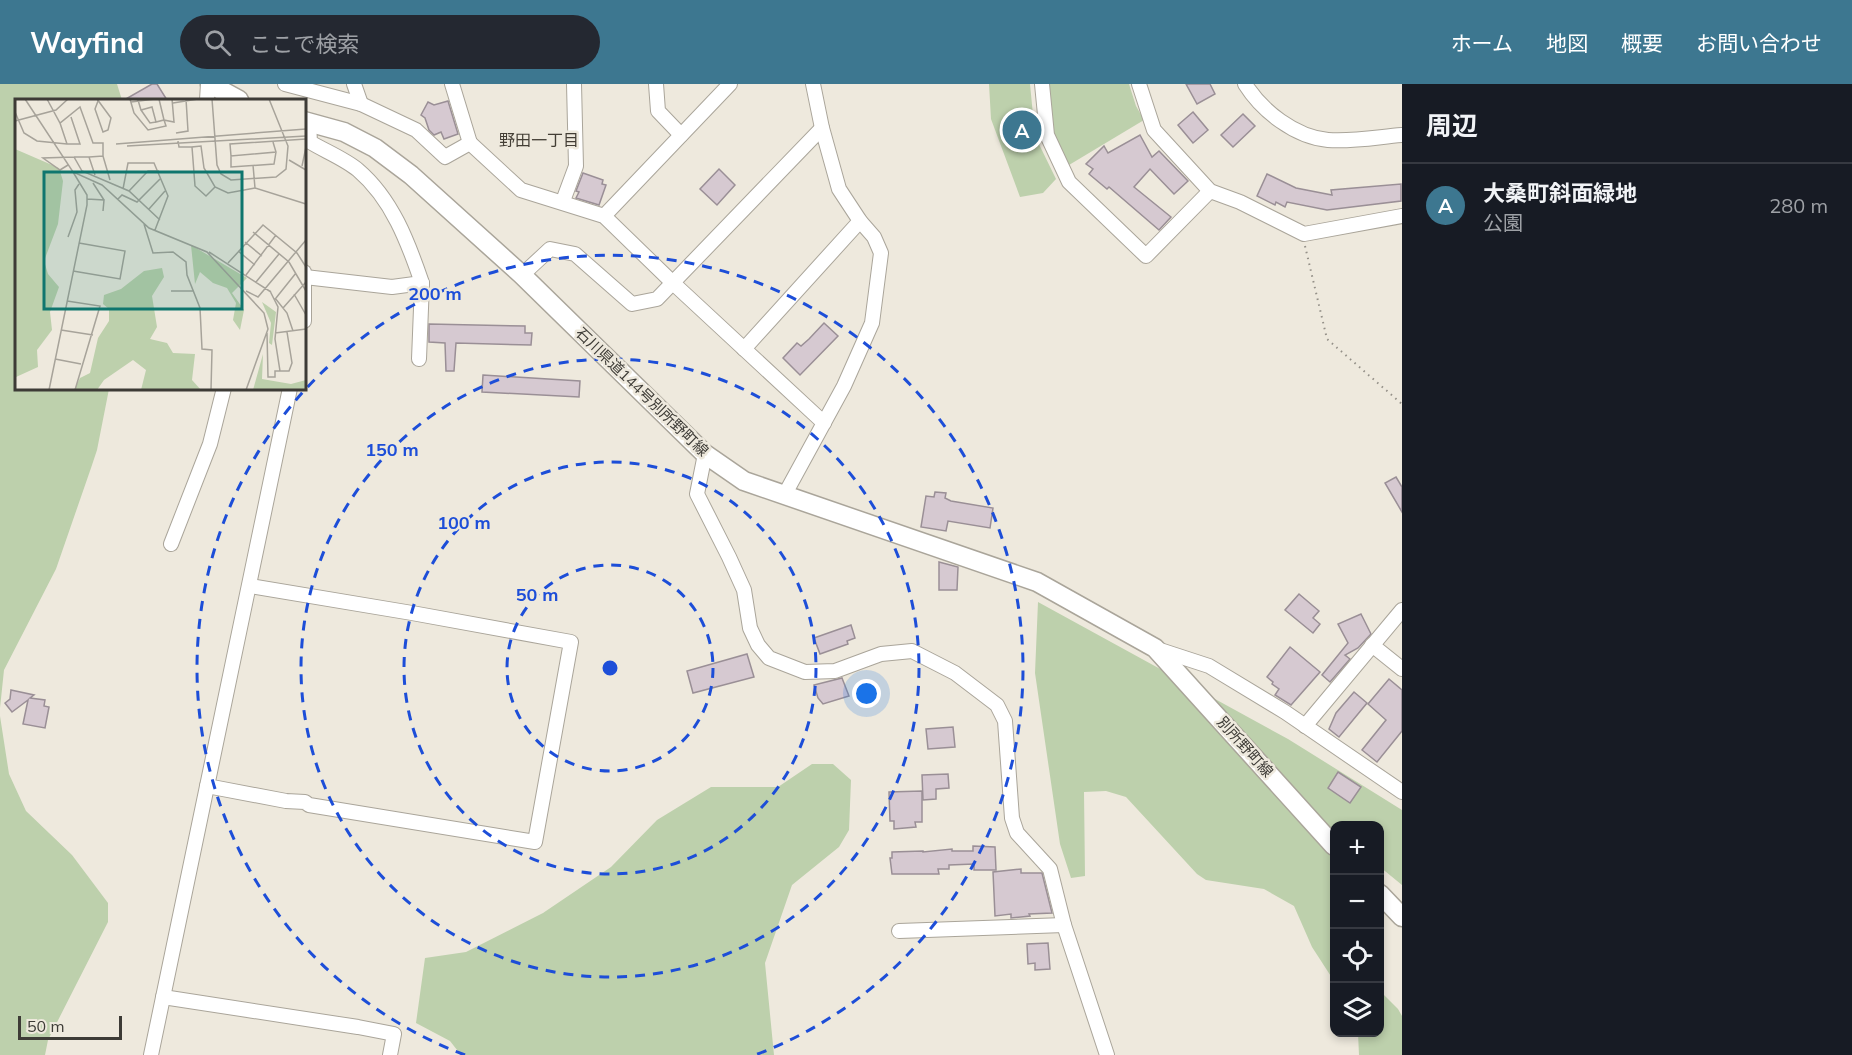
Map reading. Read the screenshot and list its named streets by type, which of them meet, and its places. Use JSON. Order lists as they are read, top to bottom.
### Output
{
  "streets": {
    "main road": ["石川県道144号別所野町線", "別所野町線"]
  },
  "crossings": [
    ["石川県道144号別所野町線", "別所野町線"]
  ],
  "districts": ["野田一丁目"],
  "scale_bar": "50 m",
  "page": {
    "header": "Wayfind",
    "search": "ここで検索",
    "nav": [
      "ホーム",
      "地図",
      "概要",
      "お問い合わせ"
    ],
    "heading": "周辺",
    "pins": "A",
    "list": [
      {
        "mark": "A",
        "name": "大桑町斜面緑地",
        "note": "公園",
        "value": "280 m"
      }
    ],
    "map_buttons": ["+", "−"],
    "scale": "50 m"
  },
  "rings": [
    "200 m",
    "150 m",
    "100 m",
    "50 m"
  ]
}
